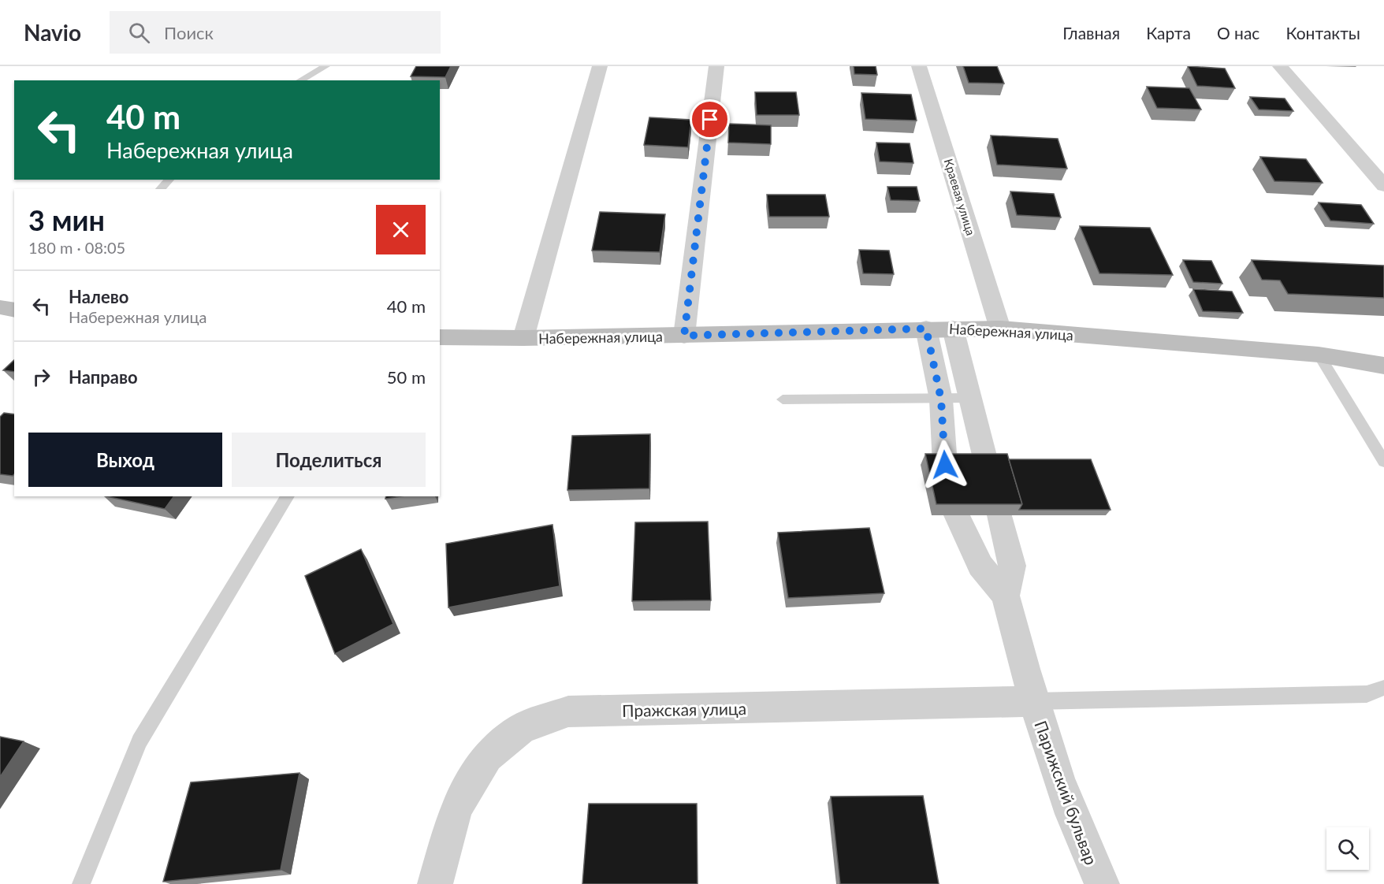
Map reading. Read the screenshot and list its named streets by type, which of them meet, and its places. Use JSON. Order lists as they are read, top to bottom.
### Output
{
  "streets": {
    "street": [
      "Краевая улица",
      "Набережная улица",
      "Пражская улица",
      "Парижский бульвар"
    ]
  },
  "crossings": [
    ["Краевая улица", "Набережная улица"],
    ["Пражская улица", "Парижский бульвар"]
  ],
  "page": {
    "header": "Navio",
    "search": "Поиск",
    "nav": [
      "Главная",
      "Карта",
      "О нас",
      "Контакты"
    ],
    "turn": ["40 m", "Набережная улица"],
    "heading": ["3 мин", "180 m · 08:05"],
    "list": [
      {
        "name": "Налево",
        "note": "Набережная улица",
        "value": "40 m"
      },
      {
        "name": "Направо",
        "value": "50 m"
      }
    ],
    "buttons": ["Выход", "Поделиться"]
  }
}
